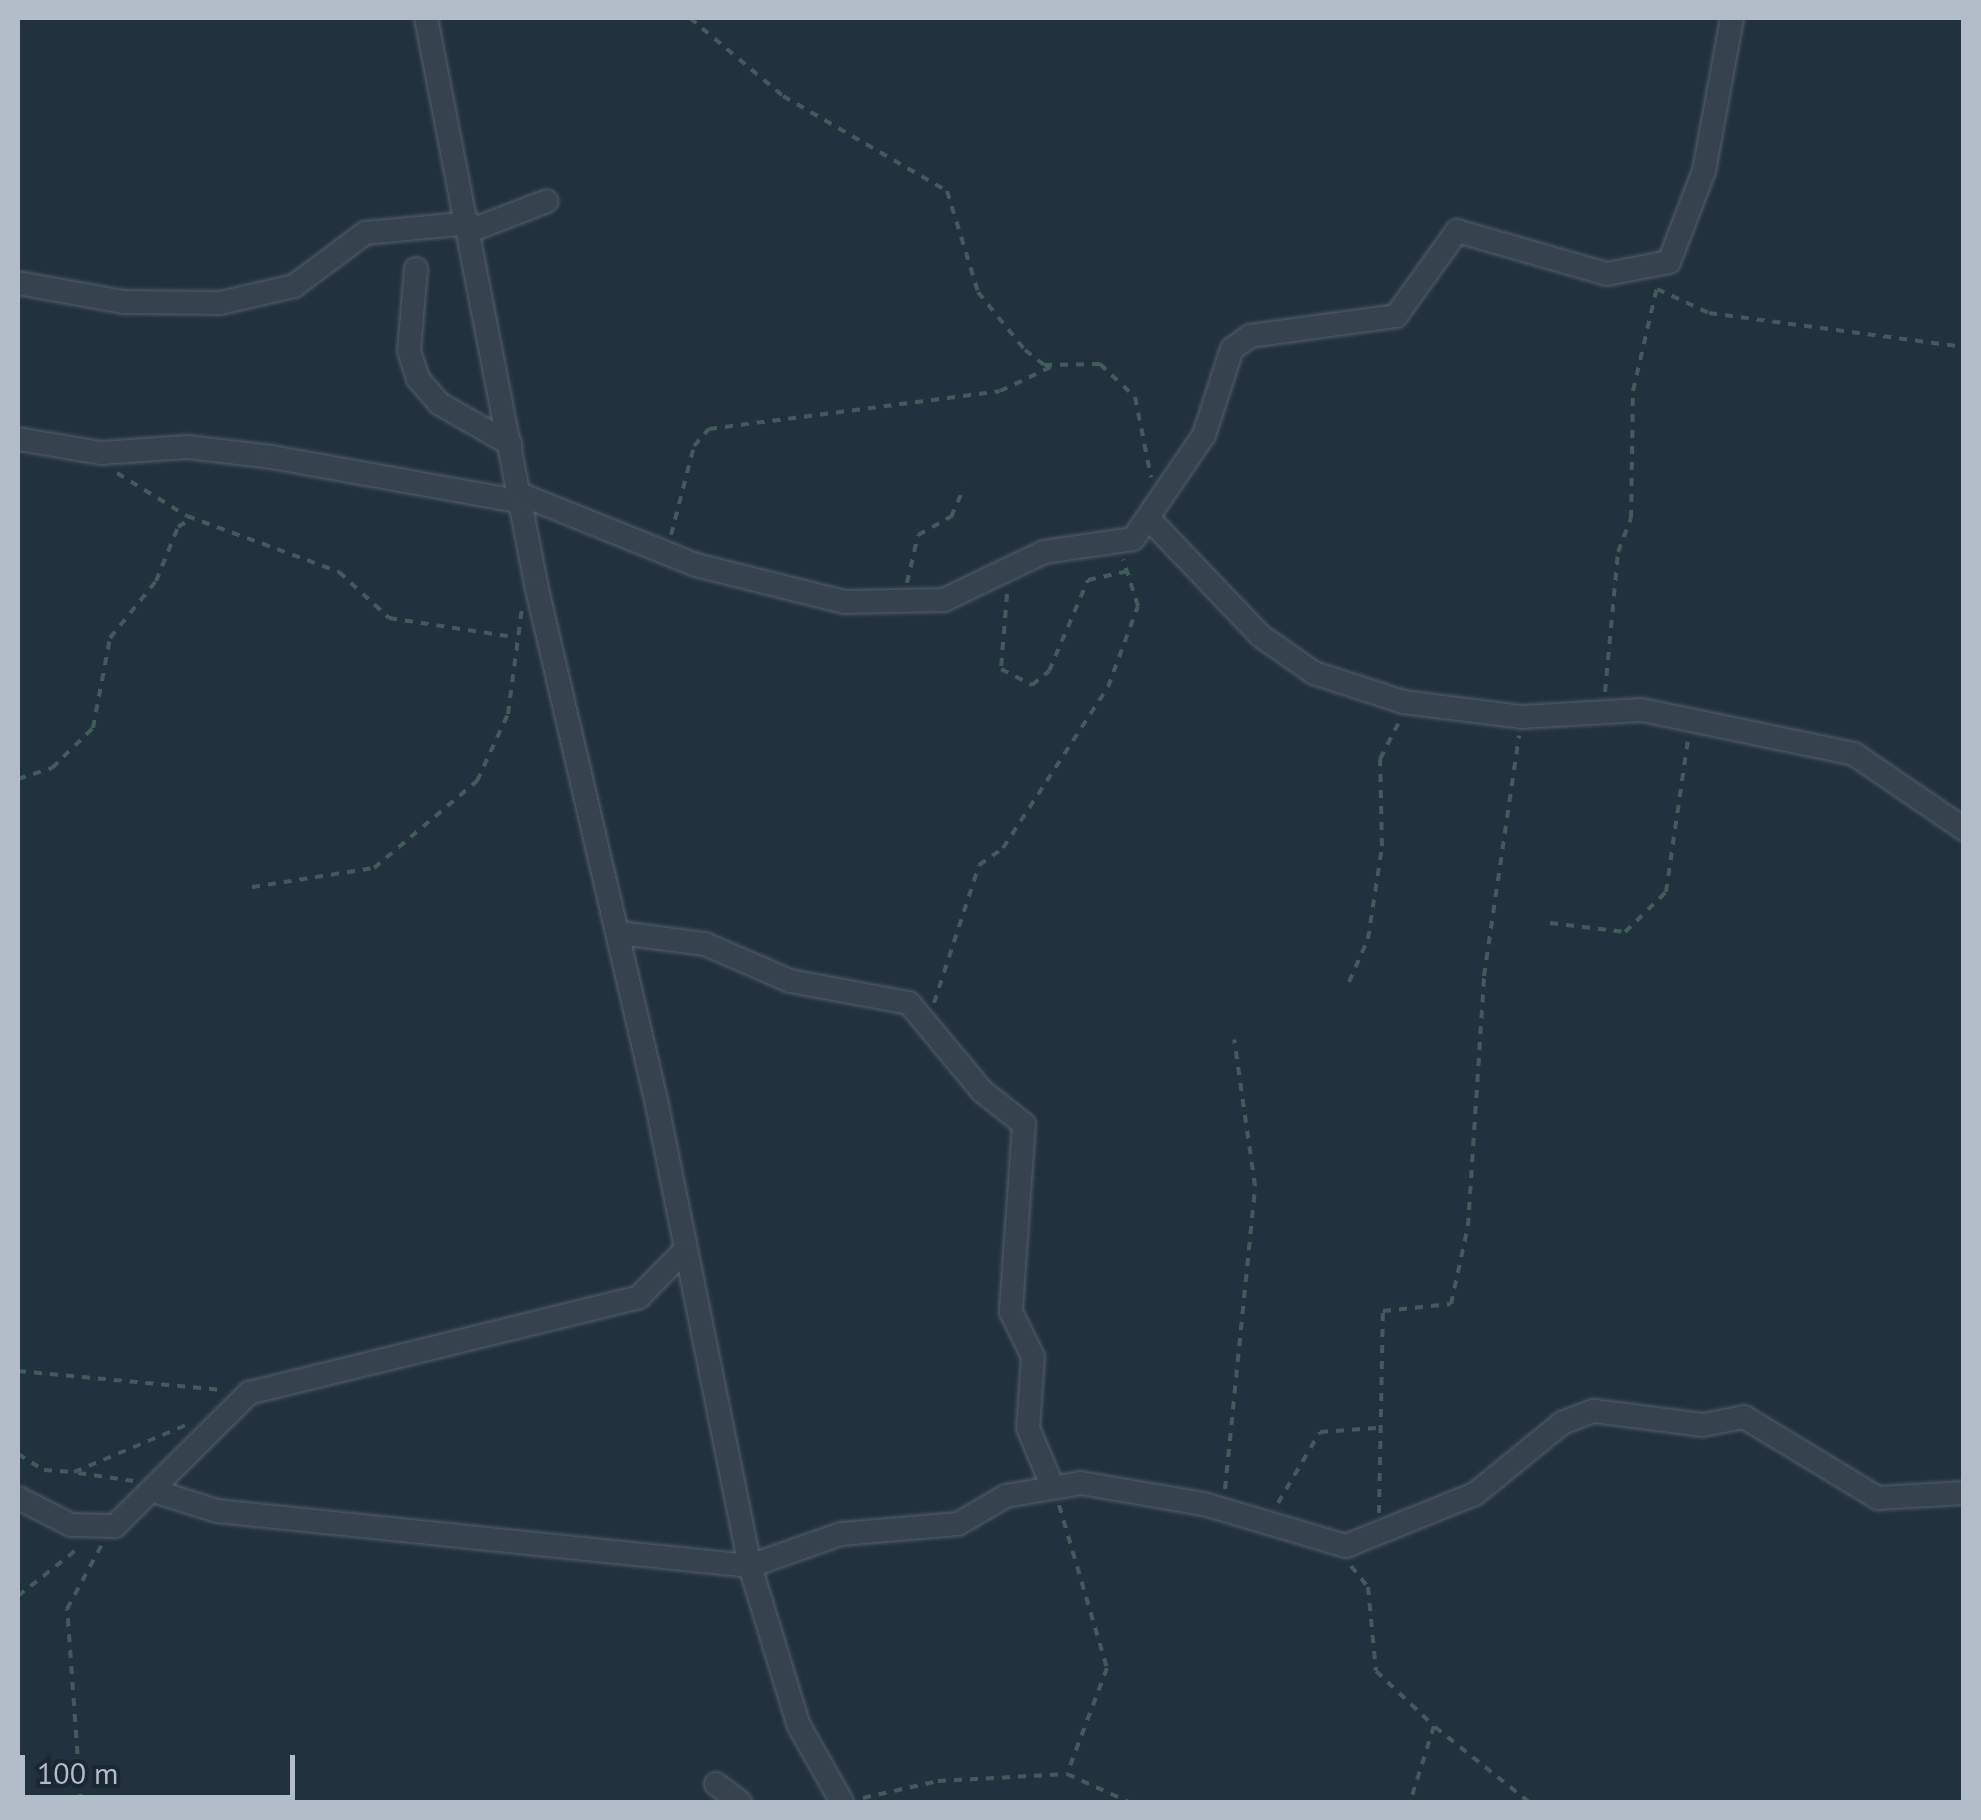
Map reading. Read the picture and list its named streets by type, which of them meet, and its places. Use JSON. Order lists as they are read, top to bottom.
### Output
{
  "scale_bar": "100 m"
}
